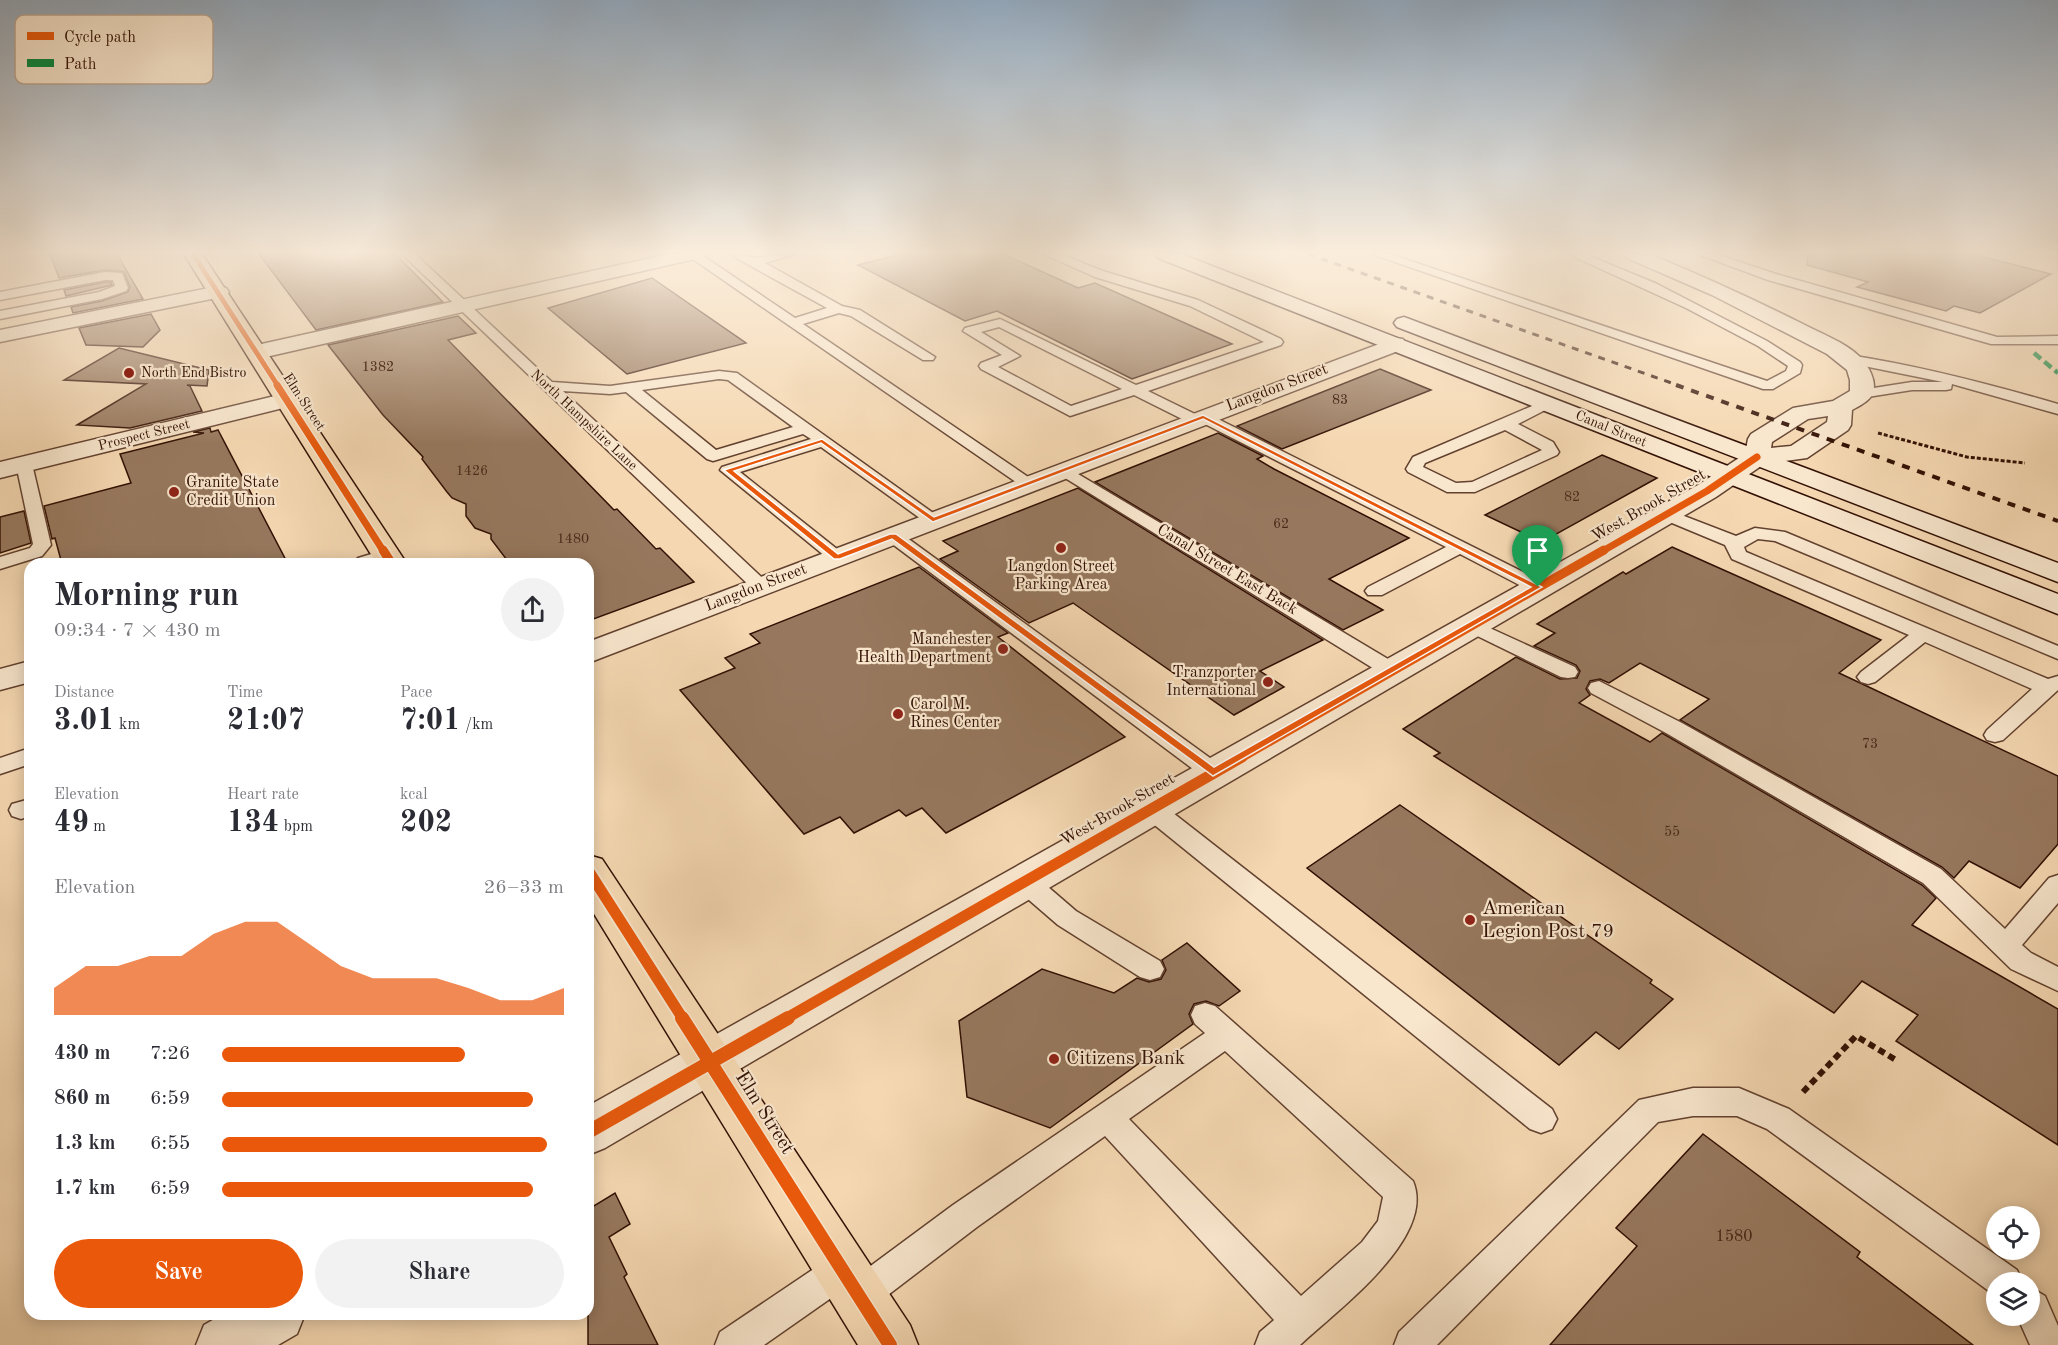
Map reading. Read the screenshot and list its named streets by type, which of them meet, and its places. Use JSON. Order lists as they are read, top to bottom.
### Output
{
  "streets": {
    "main road": ["Elm Street"],
    "street": [
      "Langdon Street",
      "Canal Street",
      "Prospect Street",
      "West Brook Street"
    ],
    "lane": ["North Hampshire Lane", "Canal Street East Back"]
  },
  "crossings": [
    ["Langdon Street", "North Hampshire Lane"],
    ["Langdon Street", "Canal Street"],
    ["Langdon Street", "Canal Street East Back"],
    ["Elm Street", "Prospect Street"],
    ["Elm Street", "West Brook Street"],
    ["Canal Street", "West Brook Street"],
    ["West Brook Street", "Canal Street East Back"]
  ],
  "places": [
    "North End Bistro",
    "Granite State Credit Union",
    "Langdon Street Parking Area",
    "Manchester Health Department",
    "Tranzporter International",
    "Carol M. Rines Center",
    "American Legion Post 79",
    "Citizens Bank"
  ],
  "house_numbers": [
    "1382",
    "83",
    "1426",
    "82",
    "62",
    "1480",
    "73",
    "55",
    "1580"
  ],
  "legend": ["Cycle path", "Path"],
  "page": {
    "heading": ["Morning run", "09:34 · 7 × 430 m"],
    "stats": [
      ["Distance", "3.01 km"],
      ["Time", "21:07"],
      ["Pace", "7:01 /km"],
      ["Elevation", "49 m"],
      ["Heart rate", "134 bpm"],
      ["kcal", "202"]
    ],
    "chart": ["Elevation", "26–33 m"],
    "list": [
      {
        "name": "430 m",
        "note": "7:26"
      },
      {
        "name": "860 m",
        "note": "6:59"
      },
      {
        "name": "1.3 km",
        "note": "6:55"
      },
      {
        "name": "1.7 km",
        "note": "6:59"
      }
    ],
    "buttons": ["Save", "Share"]
  }
}
